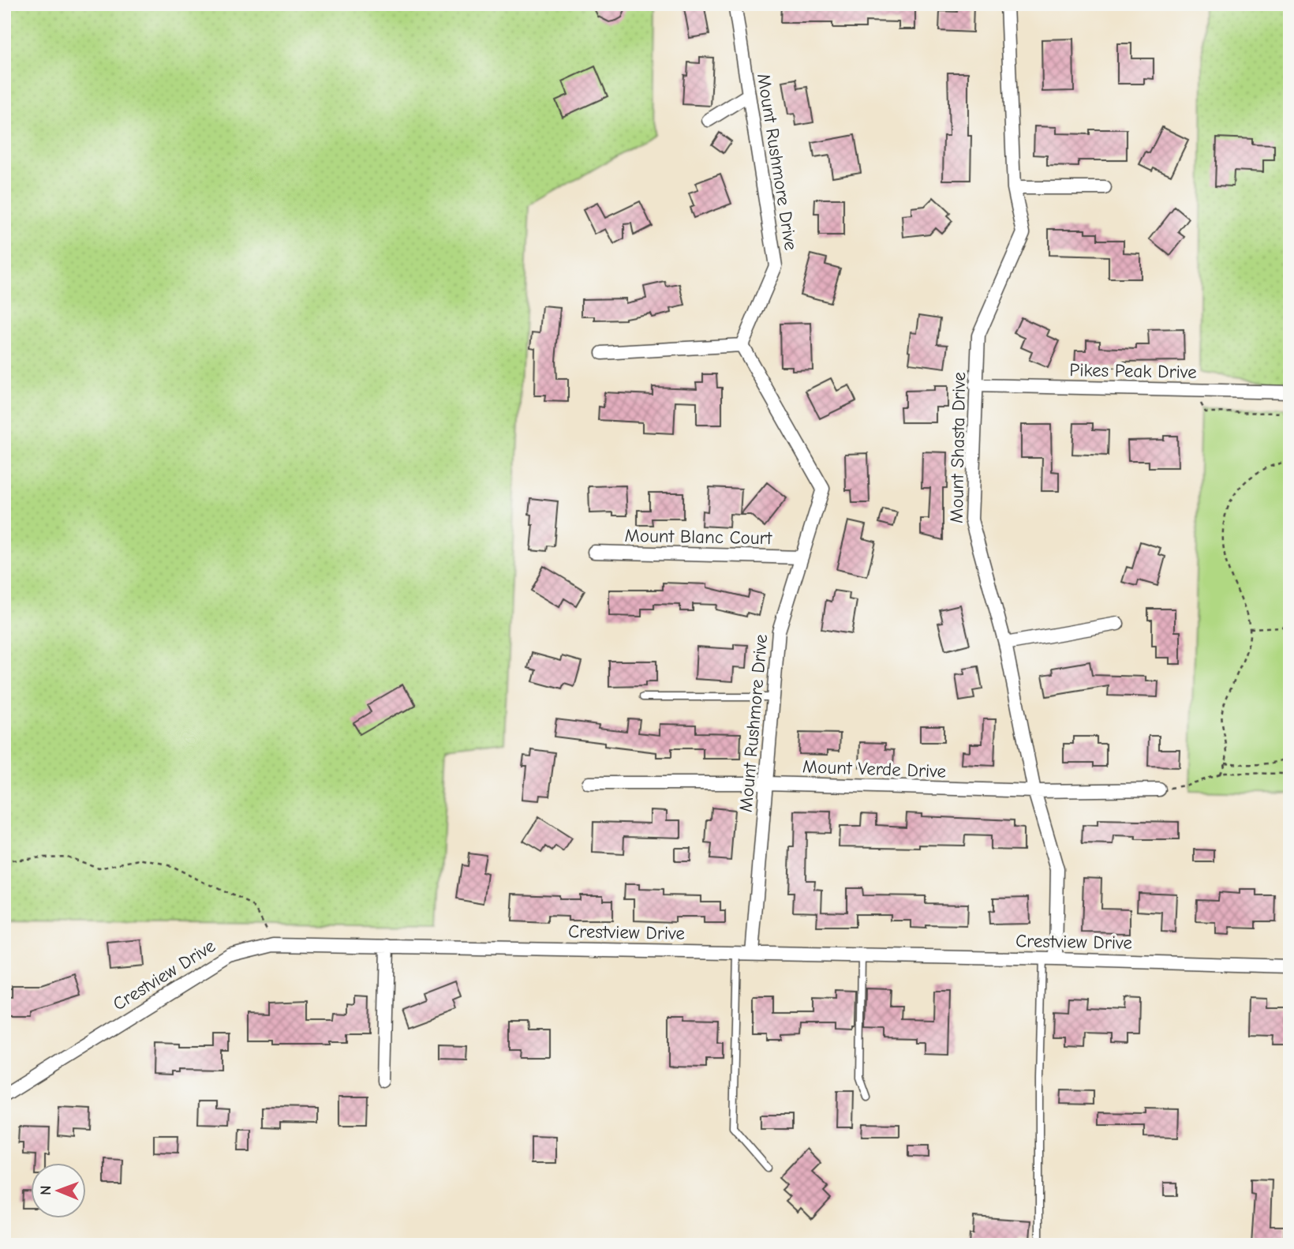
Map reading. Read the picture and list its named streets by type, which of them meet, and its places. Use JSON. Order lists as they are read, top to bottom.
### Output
{
  "streets": {
    "street": [
      "Mount Rushmore Drive",
      "Pikes Peak Drive",
      "Mount Shasta Drive",
      "Mount Blanc Court",
      "Mount Verde Drive",
      "Crestview Drive"
    ]
  },
  "crossings": [
    ["Mount Rushmore Drive", "Mount Blanc Court"],
    ["Mount Rushmore Drive", "Mount Verde Drive"],
    ["Mount Rushmore Drive", "Crestview Drive"],
    ["Pikes Peak Drive", "Mount Shasta Drive"],
    ["Mount Shasta Drive", "Mount Verde Drive"],
    ["Mount Shasta Drive", "Crestview Drive"]
  ],
  "north": "left"
}
